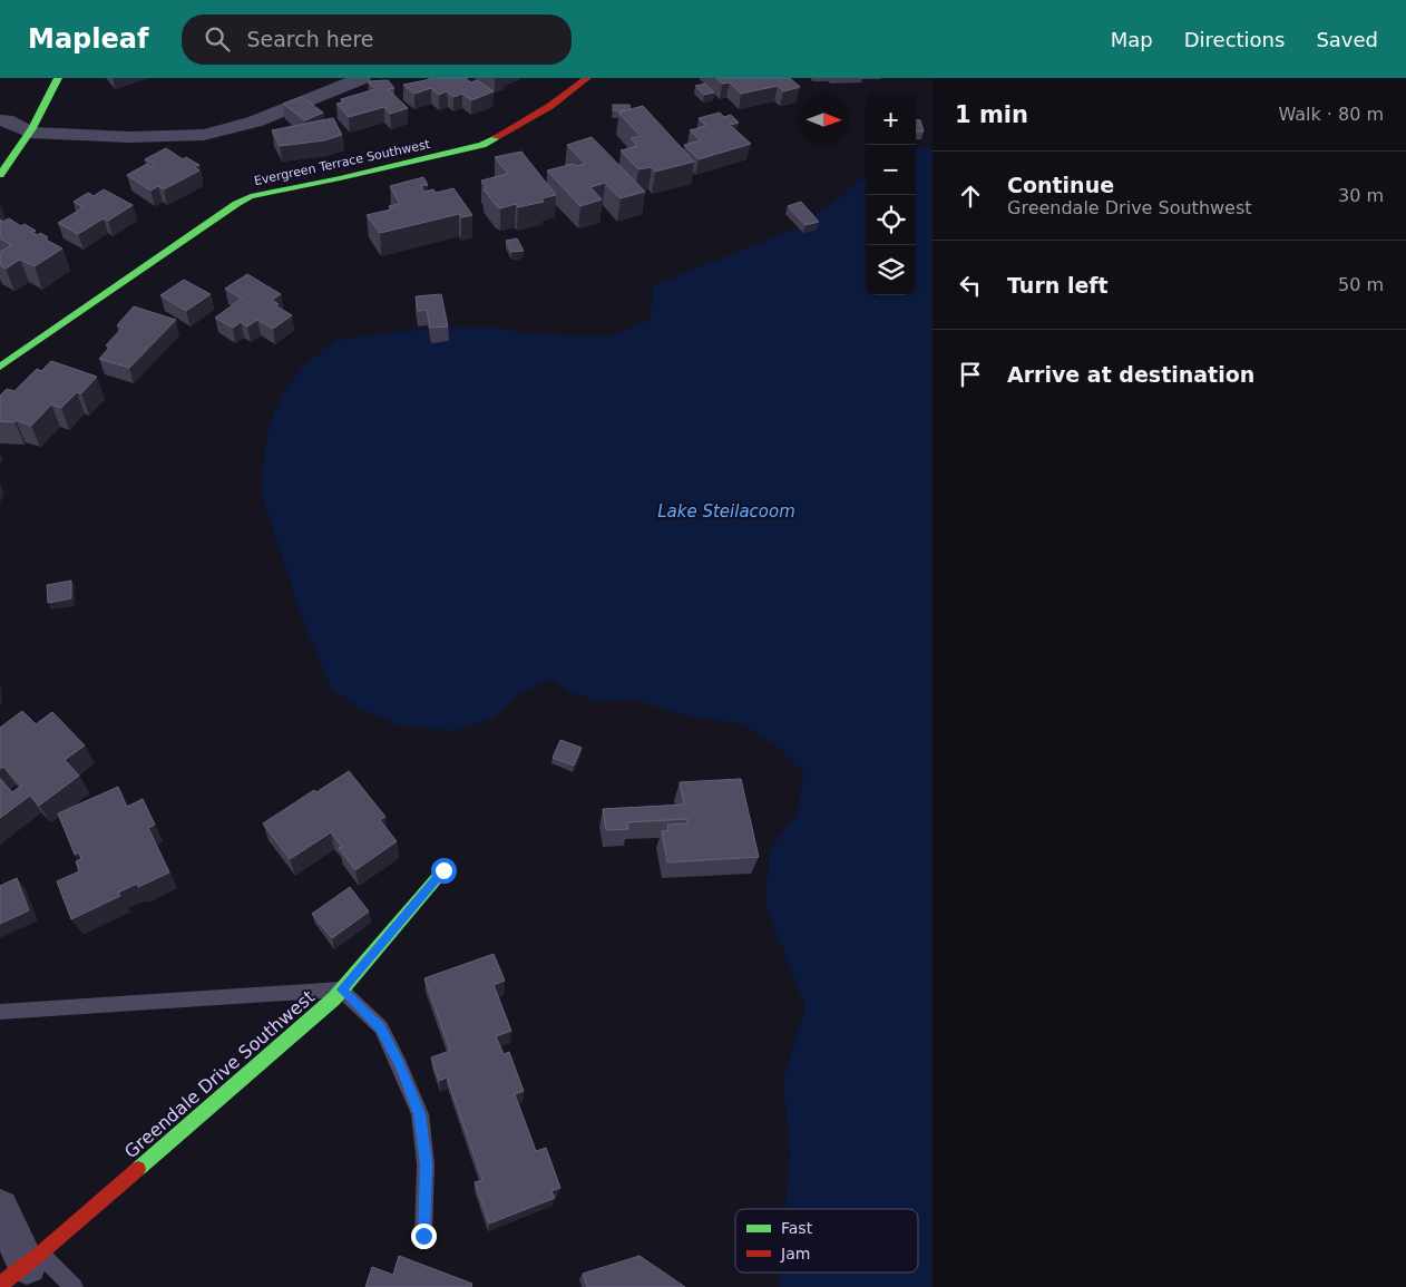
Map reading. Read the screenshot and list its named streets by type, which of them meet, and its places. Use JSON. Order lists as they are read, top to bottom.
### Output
{
  "streets": {
    "street": ["Evergreen Terrace Southwest", "Greendale Drive Southwest"]
  },
  "water": ["Lake Steilacoom"],
  "legend": ["Fast", "Jam"],
  "north": "right",
  "page": {
    "header": "Mapleaf",
    "search": "Search here",
    "nav": ["Map", "Directions", "Saved"],
    "heading": ["1 min", "Walk · 80 m"],
    "map_buttons": ["+", "−"],
    "list": [
      ["Continue", "Greendale Drive Southwest", "30 m"],
      ["Turn left", "50 m"],
      "Arrive at destination"
    ]
  }
}
